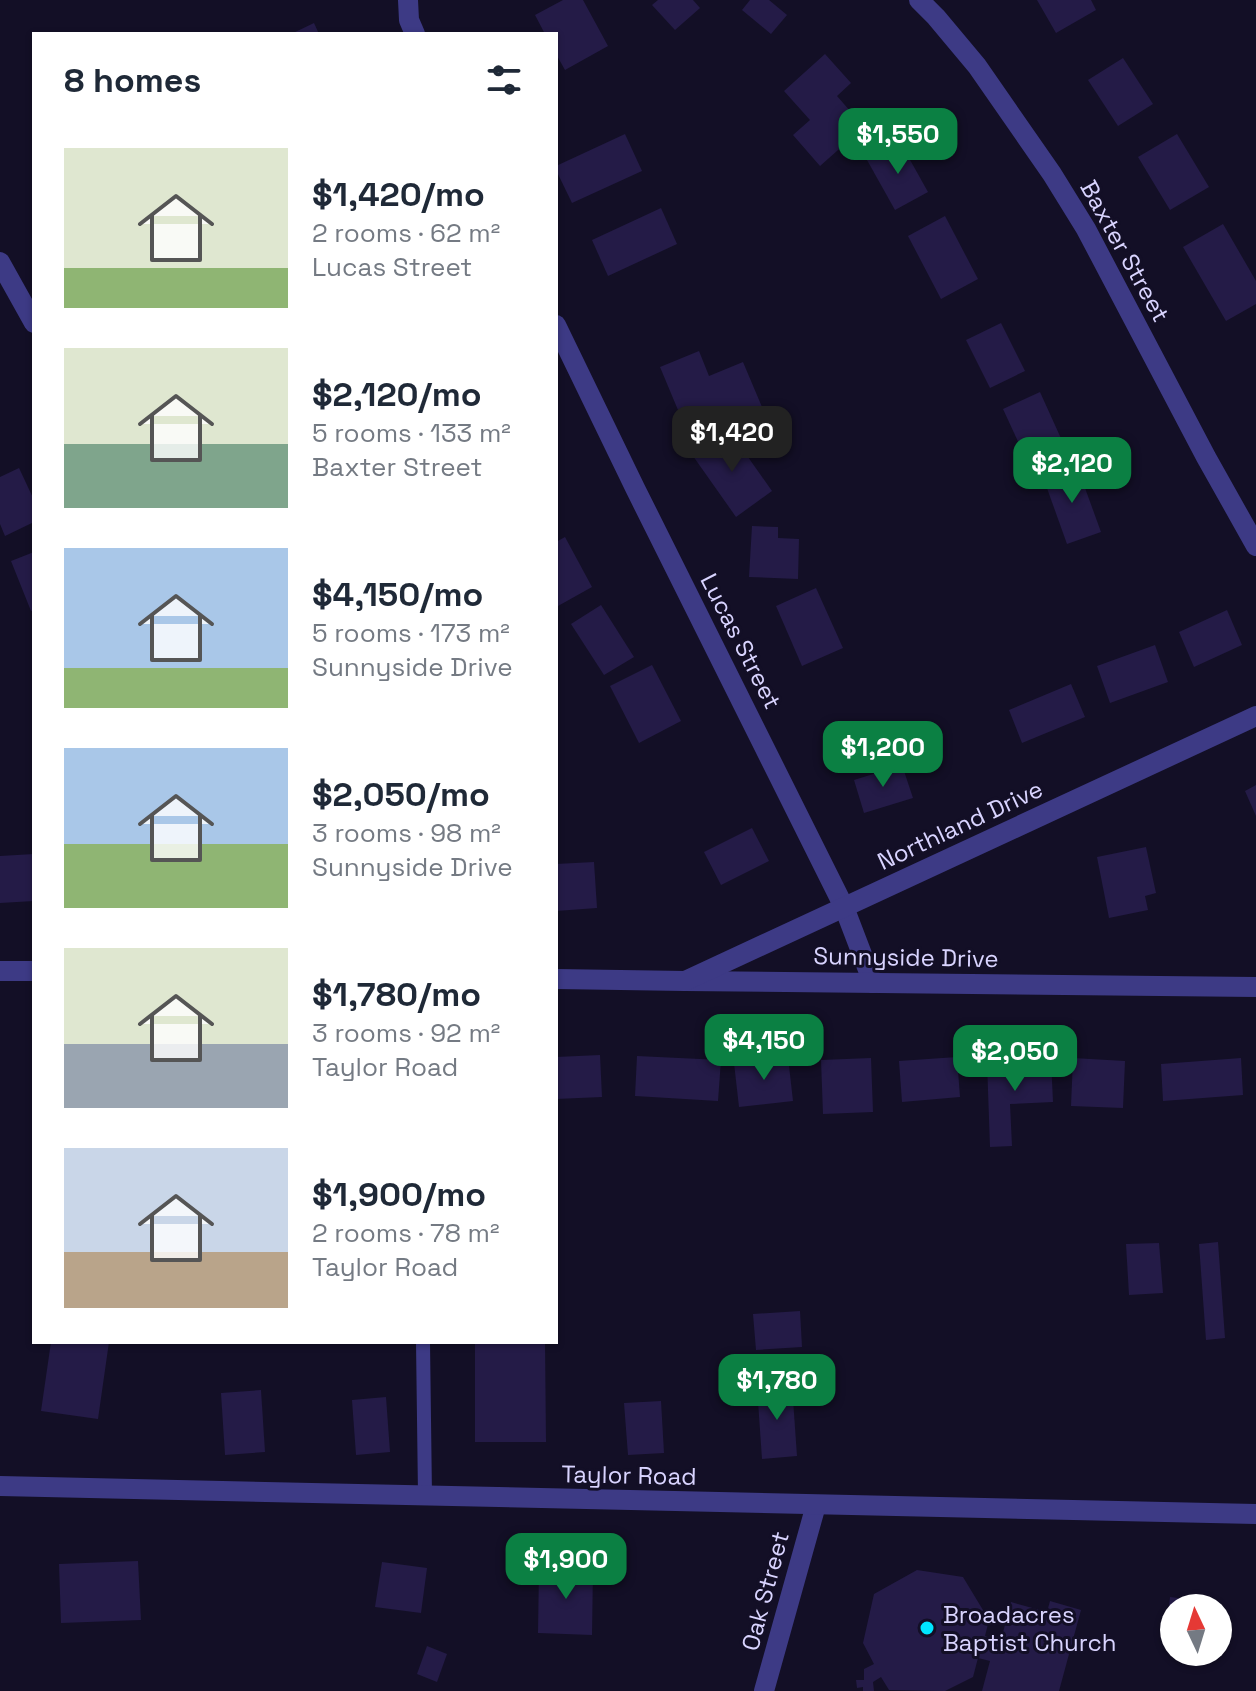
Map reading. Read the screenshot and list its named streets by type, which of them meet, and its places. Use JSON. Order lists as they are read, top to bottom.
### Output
{
  "streets": {
    "street": [
      "Baxter Street",
      "Lucas Street",
      "Northland Drive",
      "Sunnyside Drive",
      "Taylor Road",
      "Oak Street"
    ]
  },
  "crossings": [
    ["Lucas Street", "Northland Drive"],
    ["Lucas Street", "Sunnyside Drive"],
    ["Northland Drive", "Sunnyside Drive"],
    ["Taylor Road", "Oak Street"]
  ],
  "places": ["Broadacres Baptist Church"],
  "north": "top",
  "page": {
    "heading": "8 homes",
    "price": [
      "$1,550",
      "$1,420",
      "$2,120",
      "$1,200",
      "$4,150",
      "$2,050",
      "$1,780",
      "$1,900"
    ],
    "list": [
      {
        "name": "$1,420/mo",
        "note": "2 rooms · 62 m² · Lucas Street"
      },
      {
        "name": "$2,120/mo",
        "note": "5 rooms · 133 m² · Baxter Street"
      },
      {
        "name": "$4,150/mo",
        "note": "5 rooms · 173 m² · Sunnyside Drive"
      },
      {
        "name": "$2,050/mo",
        "note": "3 rooms · 98 m² · Sunnyside Drive"
      },
      {
        "name": "$1,780/mo",
        "note": "3 rooms · 92 m² · Taylor Road"
      },
      {
        "name": "$1,900/mo",
        "note": "2 rooms · 78 m² · Taylor Road"
      }
    ]
  }
}
